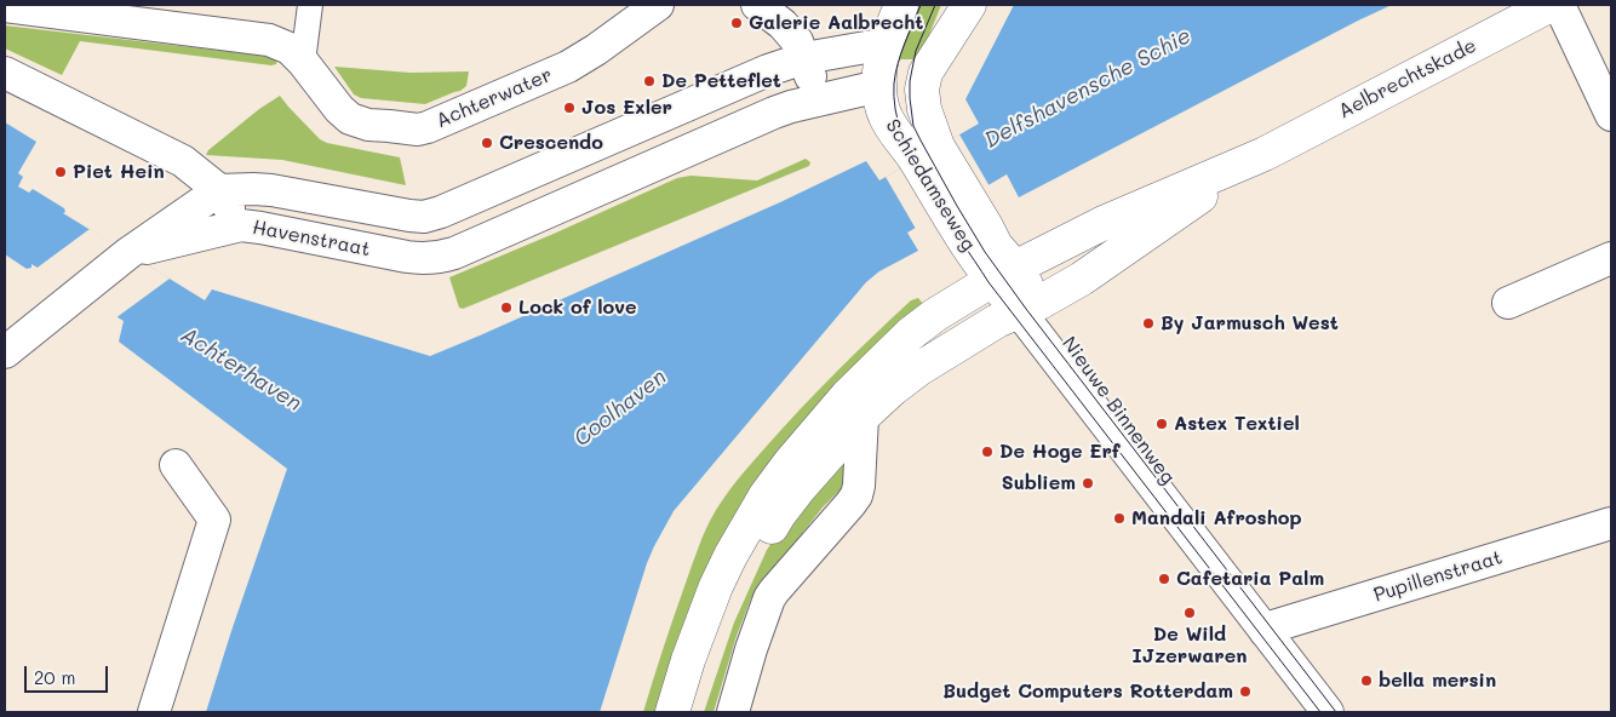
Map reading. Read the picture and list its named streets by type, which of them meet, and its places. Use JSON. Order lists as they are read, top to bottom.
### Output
{
  "streets": {
    "street": [
      "Aelbrechtskade",
      "Achterwater",
      "Schiedamseweg",
      "Havenstraat",
      "Nieuwe Binnenweg",
      "Pupillenstraat"
    ]
  },
  "crossings": [
    ["Aelbrechtskade", "Schiedamseweg"],
    ["Aelbrechtskade", "Nieuwe Binnenweg"],
    ["Schiedamseweg", "Havenstraat"],
    ["Schiedamseweg", "Nieuwe Binnenweg"],
    ["Nieuwe Binnenweg", "Pupillenstraat"]
  ],
  "water": ["Delfshavensche Schie", "Achterhaven", "Coolhaven"],
  "places": [
    "Galerie Aalbrecht",
    "De Petteflet",
    "Jos Exler",
    "Crescendo",
    "Piet Hein",
    "Lock of love",
    "By Jarmusch West",
    "Astex Textiel",
    "De Hoge Erf",
    "Subliem",
    "Mandali Afroshop",
    "Cafetaria Palm",
    "De Wild IJzerwaren",
    "bella mersin",
    "Budget Computers Rotterdam"
  ],
  "scale_bar": "20 m"
}
